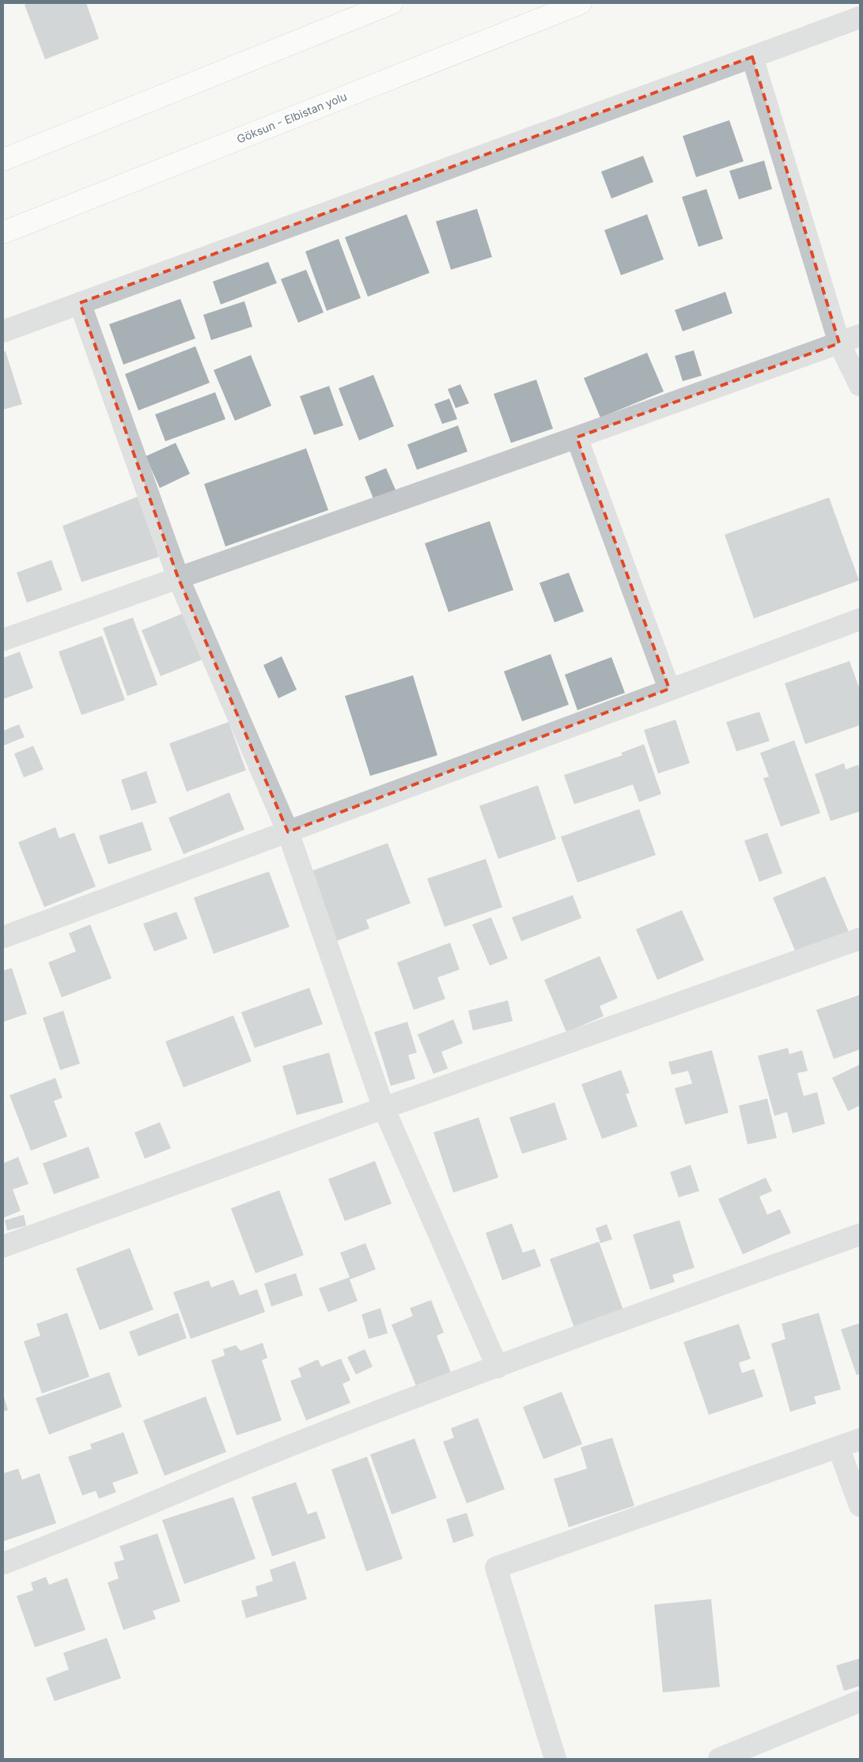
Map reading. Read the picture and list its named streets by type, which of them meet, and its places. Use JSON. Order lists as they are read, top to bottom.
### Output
{
  "streets": {
    "highway": ["Göksun - Elbistan yolu"]
  }
}
